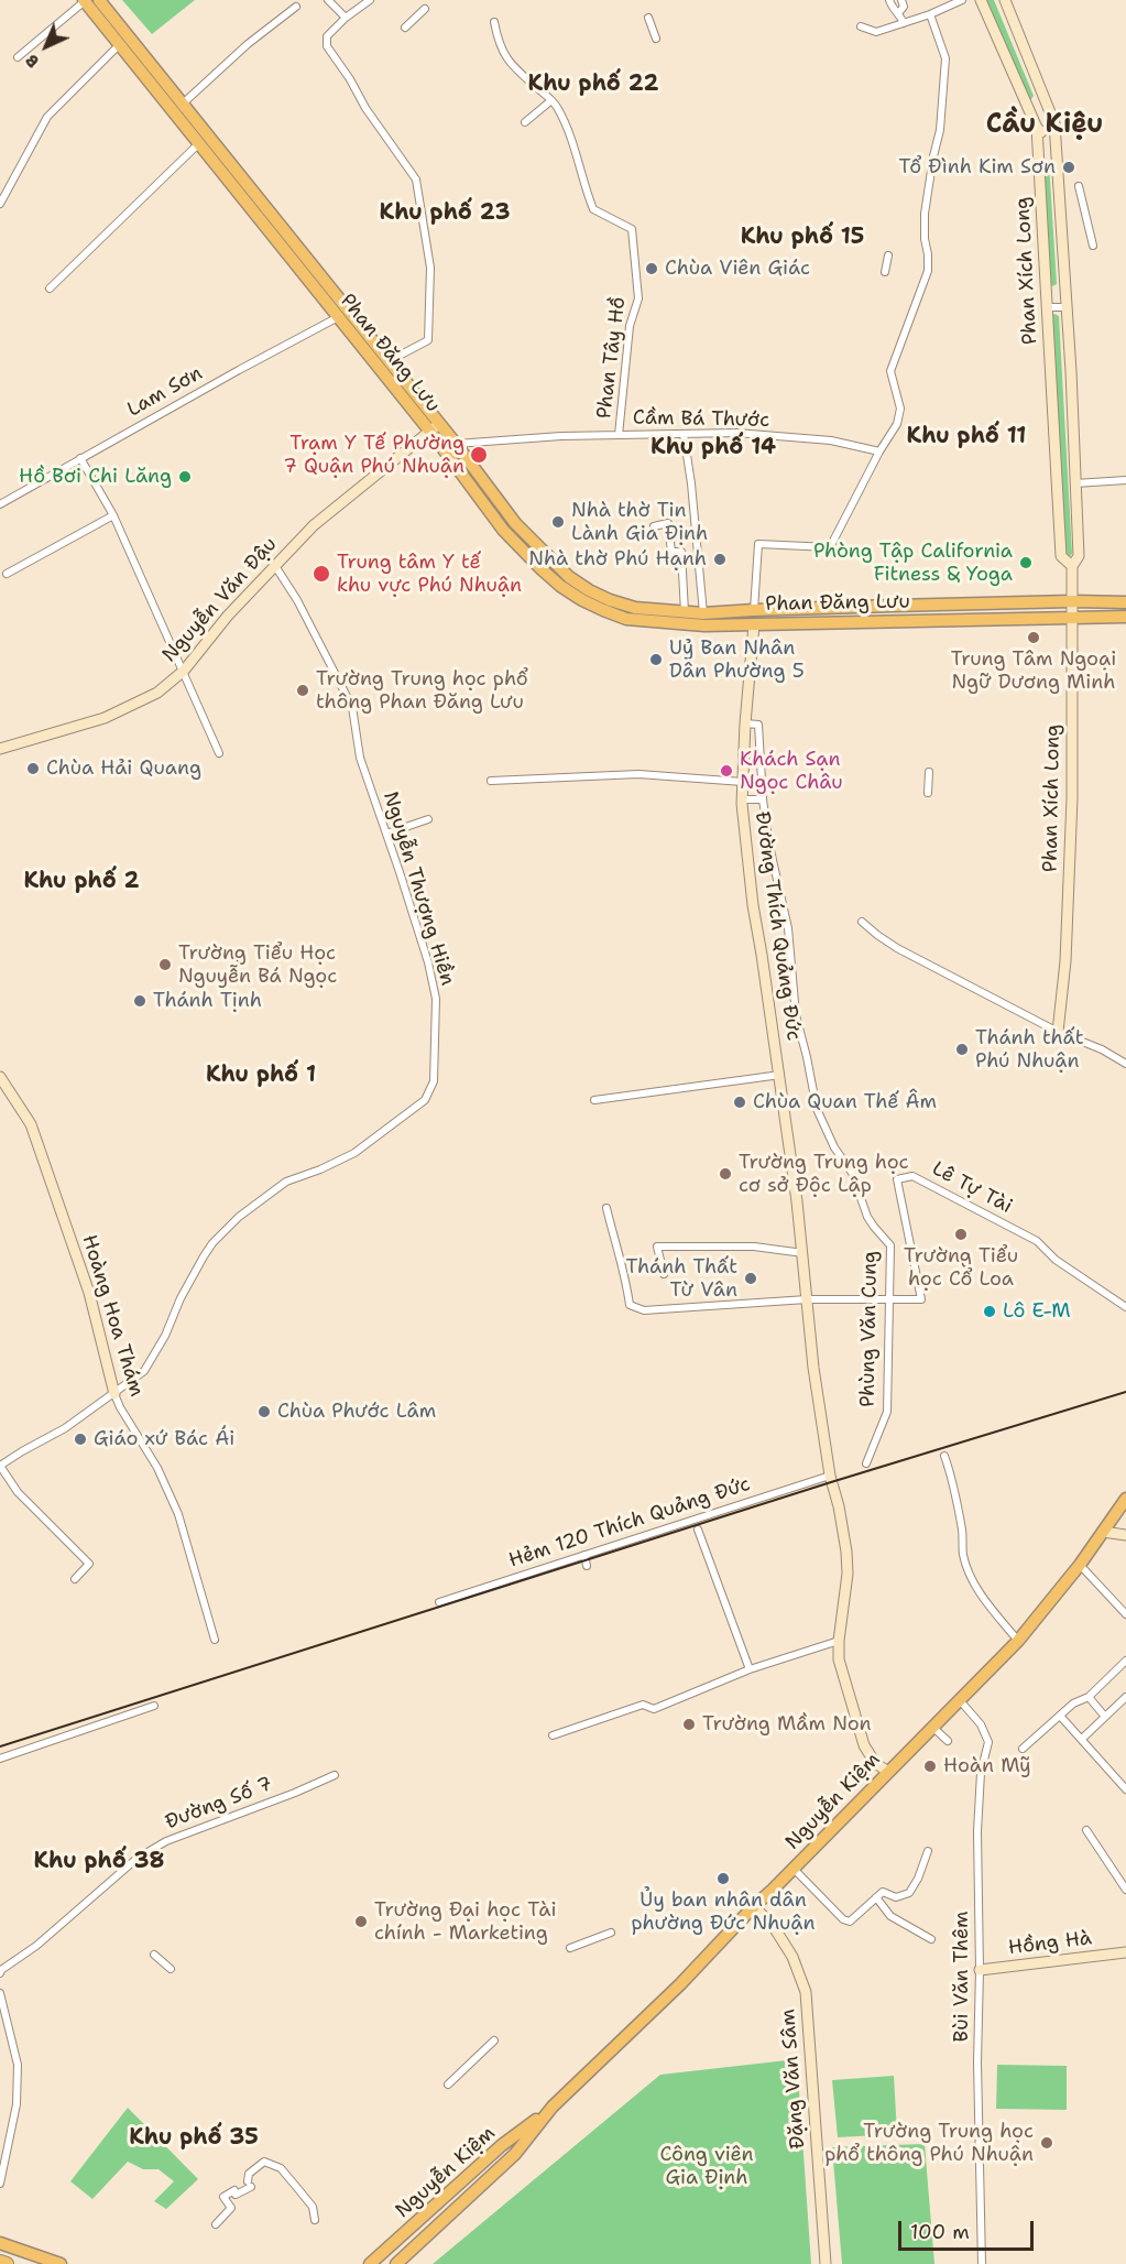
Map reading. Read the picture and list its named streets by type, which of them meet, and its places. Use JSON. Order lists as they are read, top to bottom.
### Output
{
  "streets": {
    "main road": ["Phan Đăng Lưu", "Nguyễn Kiệm"],
    "street": [
      "Phan Xích Long",
      "Phan Tây Hồ",
      "Lam Sơn",
      "Cầm Bá Thước",
      "Nguyễn Văn Đậu",
      "Nguyễn Thượng Hiền",
      "Đường Thích Quảng Đức",
      "Lê Tự Tài",
      "Hoàng Hoa Thám",
      "Phùng Văn Cung",
      "Hẻm 120 Thích Quảng Đức",
      "Đường Số 7",
      "Hồng Hà",
      "Bùi Văn Thêm",
      "Đặng Văn Sâm"
    ]
  },
  "crossings": [
    ["Phan Xích Long", "Phan Đăng Lưu"],
    ["Phan Đăng Lưu", "Lam Sơn"],
    ["Phan Đăng Lưu", "Cầm Bá Thước"],
    ["Phan Đăng Lưu", "Nguyễn Văn Đậu"],
    ["Phan Đăng Lưu", "Đường Thích Quảng Đức"],
    ["Phan Tây Hồ", "Cầm Bá Thước"],
    ["Nguyễn Văn Đậu", "Nguyễn Thượng Hiền"],
    ["Nguyễn Thượng Hiền", "Hoàng Hoa Thám"],
    ["Đường Thích Quảng Đức", "Phùng Văn Cung"],
    ["Lê Tự Tài", "Phùng Văn Cung"],
    ["Nguyễn Kiệm", "Bùi Văn Thêm"],
    ["Nguyễn Kiệm", "Đặng Văn Sâm"],
    ["Hồng Hà", "Bùi Văn Thêm"]
  ],
  "districts": [
    "Khu phố 22",
    "Cầu Kiệu",
    "Khu phố 23",
    "Khu phố 15",
    "Khu phố 11",
    "Khu phố 14",
    "Khu phố 2",
    "Khu phố 1",
    "Khu phố 38",
    "Khu phố 35"
  ],
  "parks": ["Công viên Gia Định"],
  "places": [
    "Tổ Đình Kim Sơn",
    "Chùa Viên Giác",
    "Trạm Y Tế Phường 7 Quận Phú Nhuận",
    "Hồ Bơi Chi Lăng",
    "Nhà thờ Tin Lành Gia Định",
    "Nhà thờ Phú Hạnh",
    "Phòng Tập California Fitness & Yoga",
    "Trung tâm Y tế khu vực Phú Nhuận",
    "Trung Tâm Ngoại Ngữ Dương Minh",
    "Uỷ Ban Nhân Dân Phường 5",
    "Trường Trung học phổ thông Phan Đăng Lưu",
    "Chùa Hải Quang",
    "Khách Sạn Ngọc Châu",
    "Trường Tiểu Học Nguyễn Bá Ngọc",
    "Thánh Tịnh",
    "Thánh thất Phú Nhuận",
    "Chùa Quan Thế Âm",
    "Trường Trung học cơ sở Độc Lập",
    "Trường Tiểu học Cổ Loa",
    "Thánh Thất Từ Vân",
    "Lô E-M",
    "Chùa Phước Lâm",
    "Giáo xứ Bác Ái",
    "Trường Mầm Non",
    "Hoàn Mỹ",
    "Ủy ban nhân dân phường Đức Nhuận",
    "Trường Đại học Tài chính - Marketing",
    "Trường Trung học phổ thông Phú Nhuận"
  ],
  "scale_bar": "100 m",
  "north": "bottom left"
}
